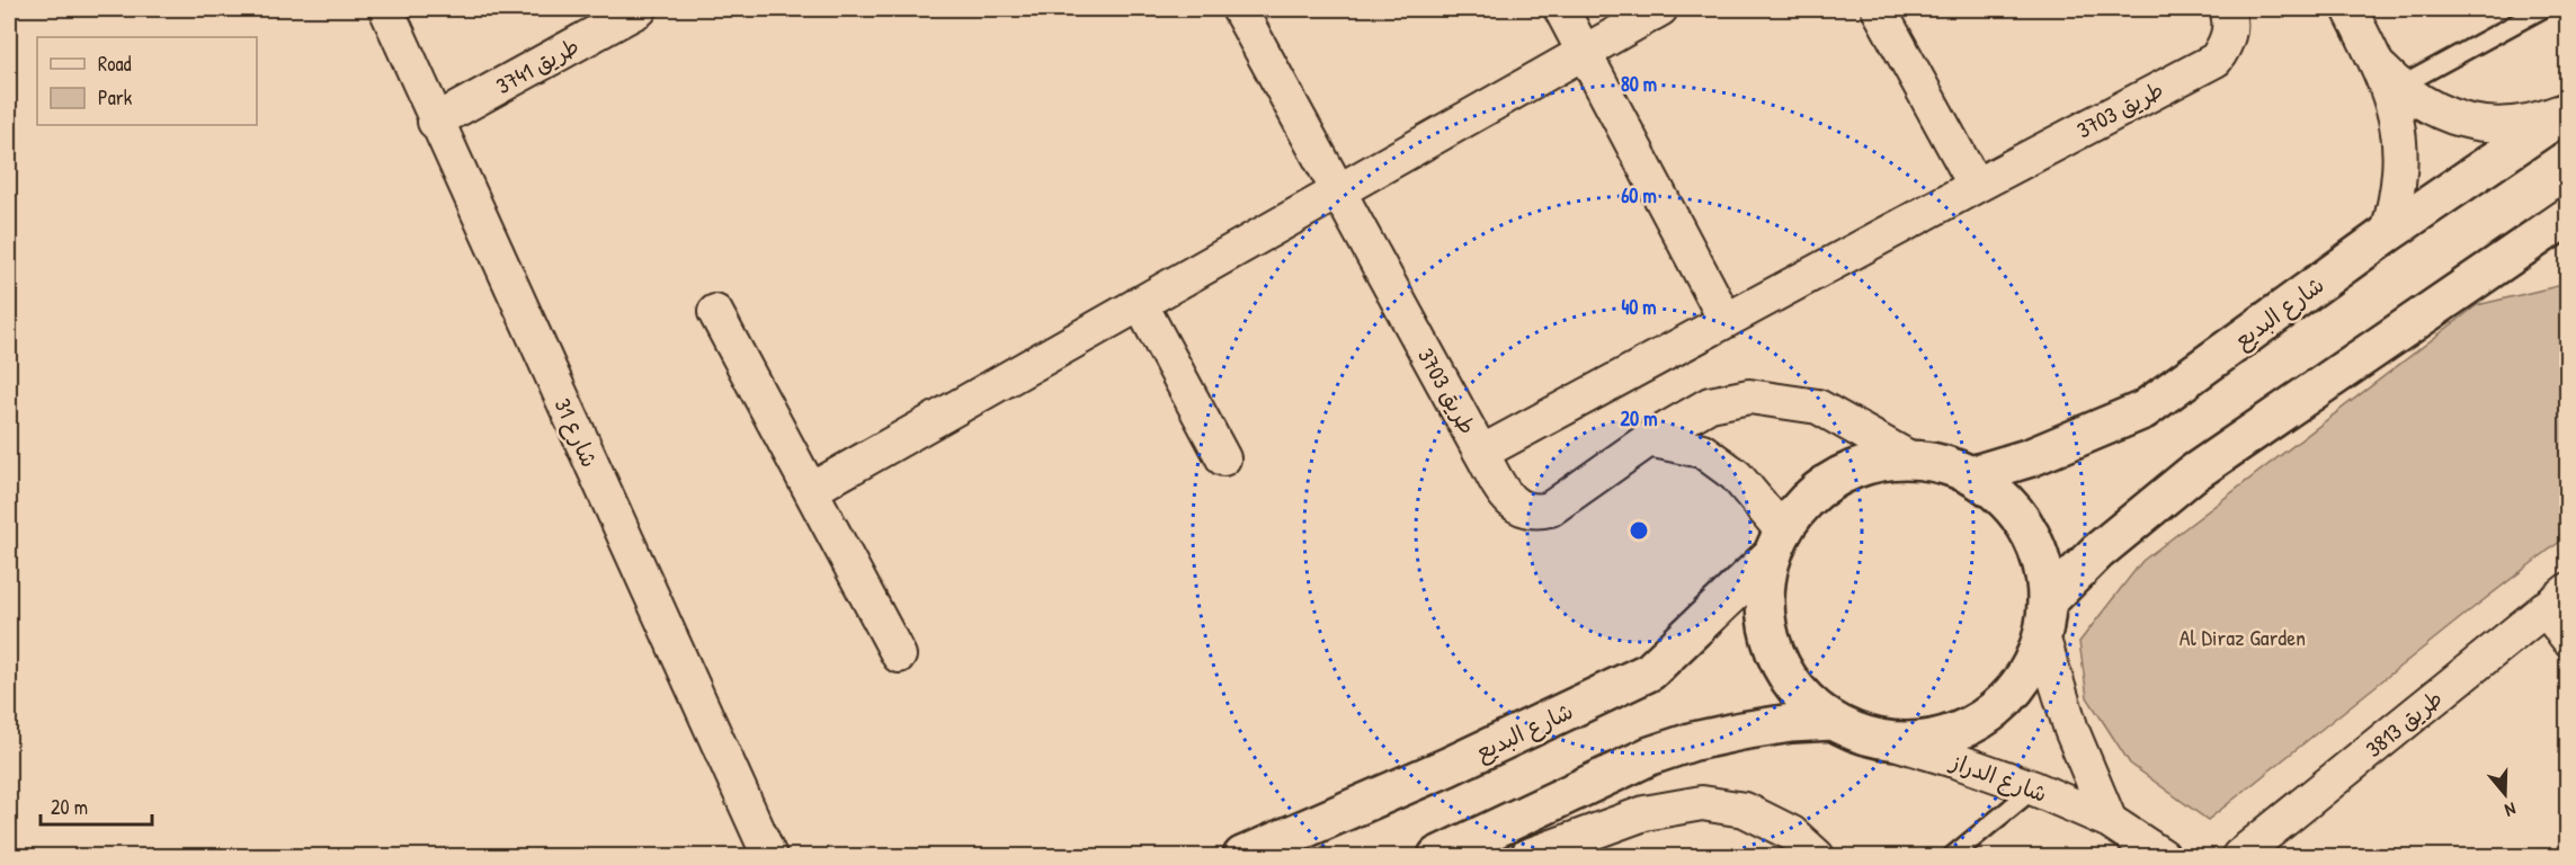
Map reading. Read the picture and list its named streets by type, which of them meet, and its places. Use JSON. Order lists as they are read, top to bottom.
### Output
{
  "streets": {
    "main road": ["شارع البديع"],
    "street": [
      "طريق 3741",
      "طريق 3703",
      "شارع 31",
      "طريق 3813",
      "شارع الدراز"
    ]
  },
  "crossings": [
    ["طريق 3741", "شارع 31"]
  ],
  "parks": ["Al Diraz Garden"],
  "legend": ["Road", "Park"],
  "scale_bar": "20 m",
  "north": "bottom",
  "rings": [
    "80 m",
    "60 m",
    "40 m",
    "20 m"
  ]
}
